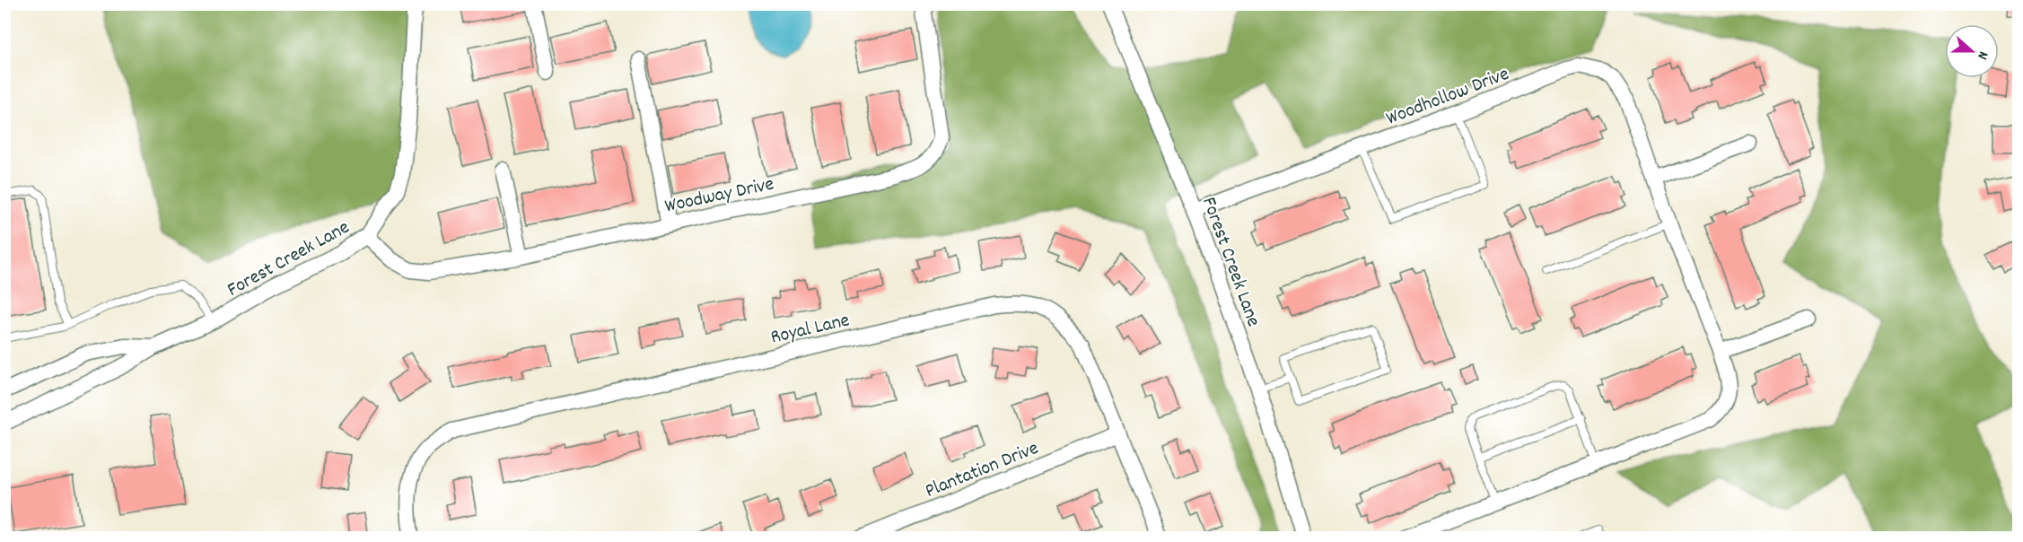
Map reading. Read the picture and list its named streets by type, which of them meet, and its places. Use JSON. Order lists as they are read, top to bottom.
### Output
{
  "streets": {
    "street": [
      "Woodhollow Drive",
      "Woodway Drive",
      "Forest Creek Lane",
      "Royal Lane",
      "Plantation Drive"
    ]
  },
  "crossings": [
    ["Woodhollow Drive", "Forest Creek Lane"],
    ["Woodway Drive", "Forest Creek Lane"],
    ["Royal Lane", "Plantation Drive"]
  ],
  "north": "right"
}
